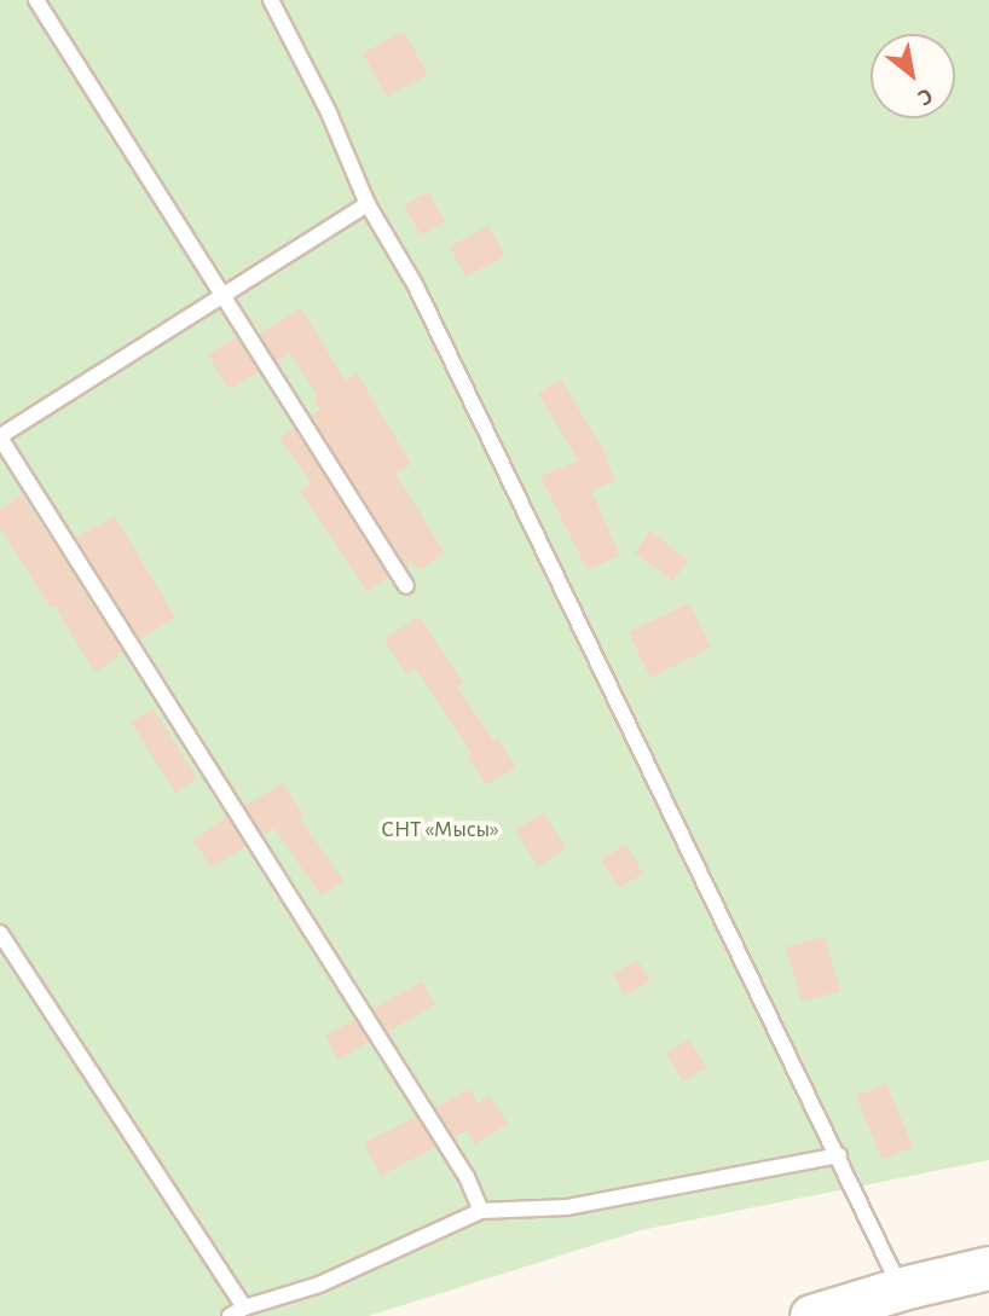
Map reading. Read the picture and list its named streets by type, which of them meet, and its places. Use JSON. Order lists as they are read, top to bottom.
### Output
{
  "parks": ["СНТ «Мысы»"],
  "north": "bottom right"
}
